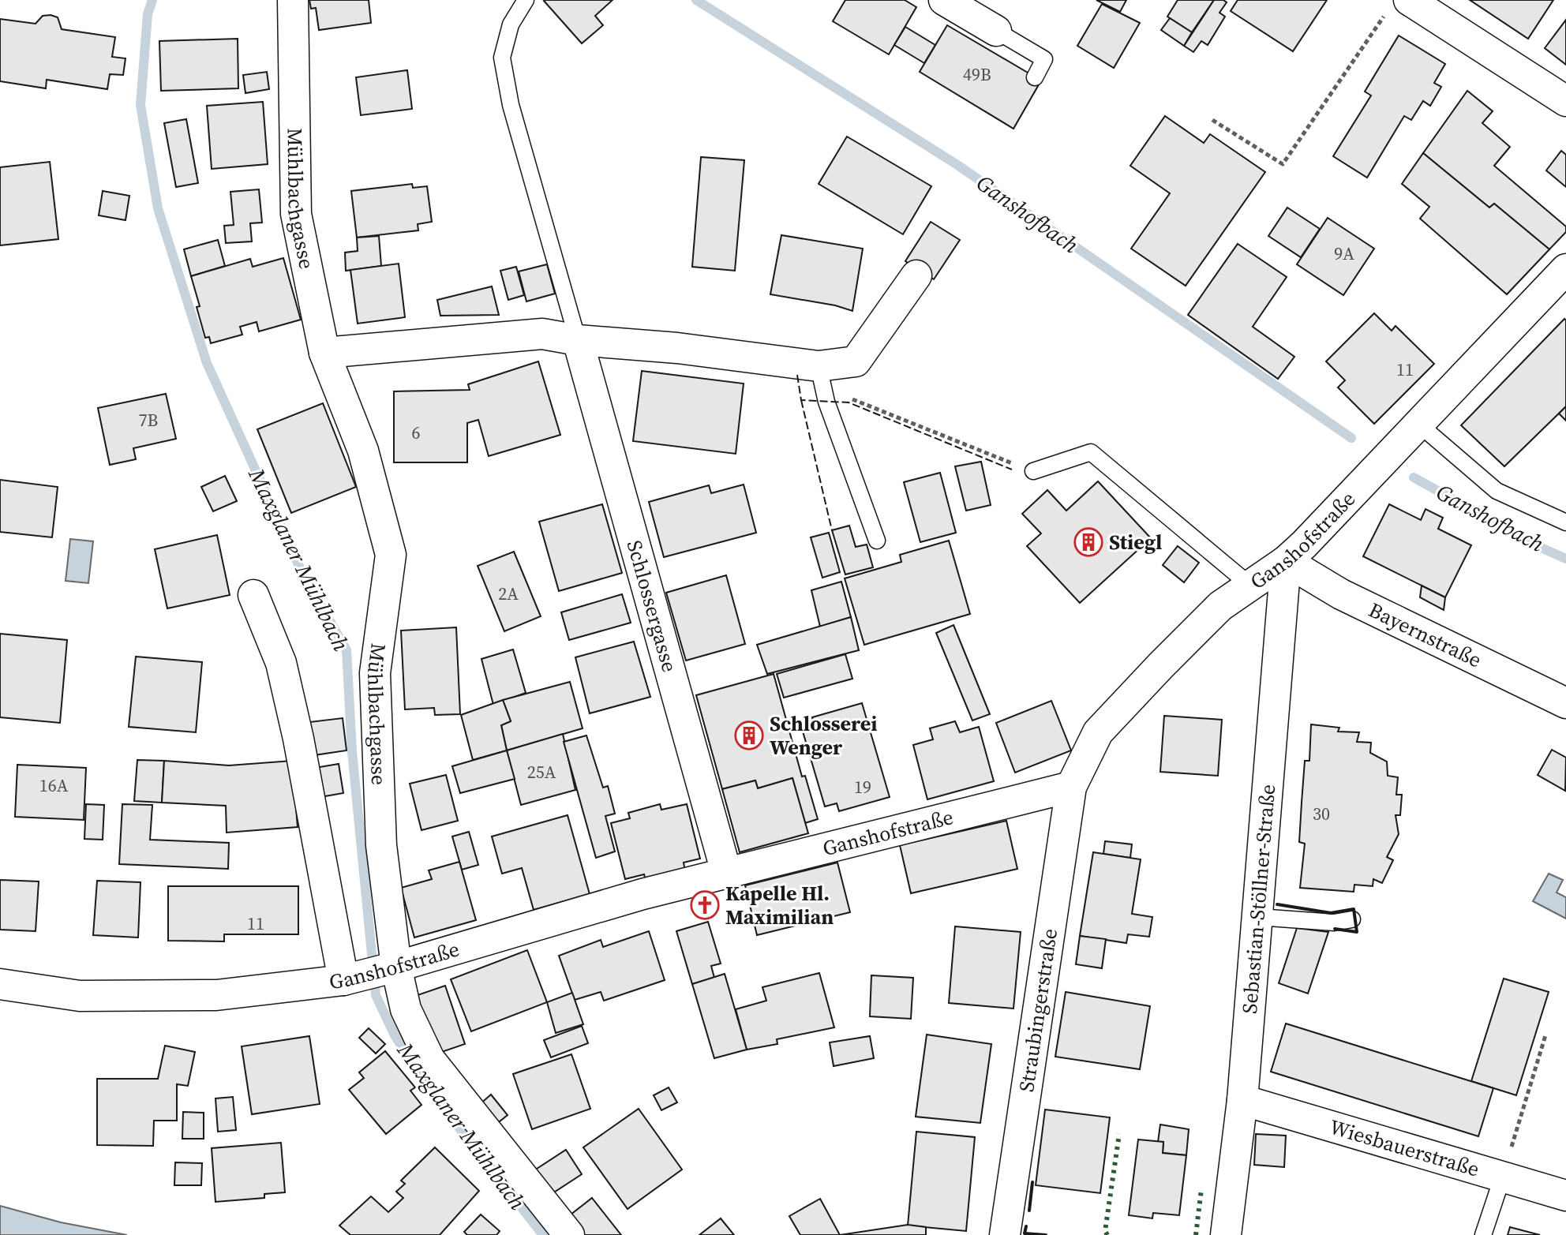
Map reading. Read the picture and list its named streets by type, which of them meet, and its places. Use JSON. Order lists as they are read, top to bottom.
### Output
{
  "streets": {
    "street": [
      "Mühlbachgasse",
      "Ganshofstraße",
      "Schlossergasse",
      "Bayernstraße",
      "Sebastian-Stöllner-Straße",
      "Straubingerstraße",
      "Wiesbauerstraße"
    ]
  },
  "crossings": [
    ["Mühlbachgasse", "Ganshofstraße"],
    ["Ganshofstraße", "Schlossergasse"],
    ["Ganshofstraße", "Bayernstraße"],
    ["Ganshofstraße", "Sebastian-Stöllner-Straße"],
    ["Ganshofstraße", "Straubingerstraße"],
    ["Bayernstraße", "Sebastian-Stöllner-Straße"],
    ["Sebastian-Stöllner-Straße", "Wiesbauerstraße"]
  ],
  "water": ["Ganshofbach", "Maxglaner Mühlbach"],
  "places": {
    "building": ["Stiegl", "Schlosserei Wenger"],
    "church": ["Kapelle Hl. Maximilian"]
  },
  "house_numbers": [
    "49B",
    "9A",
    "11",
    "7B",
    "6",
    "2A",
    "25A",
    "16A",
    "19",
    "30",
    "11"
  ]
}
